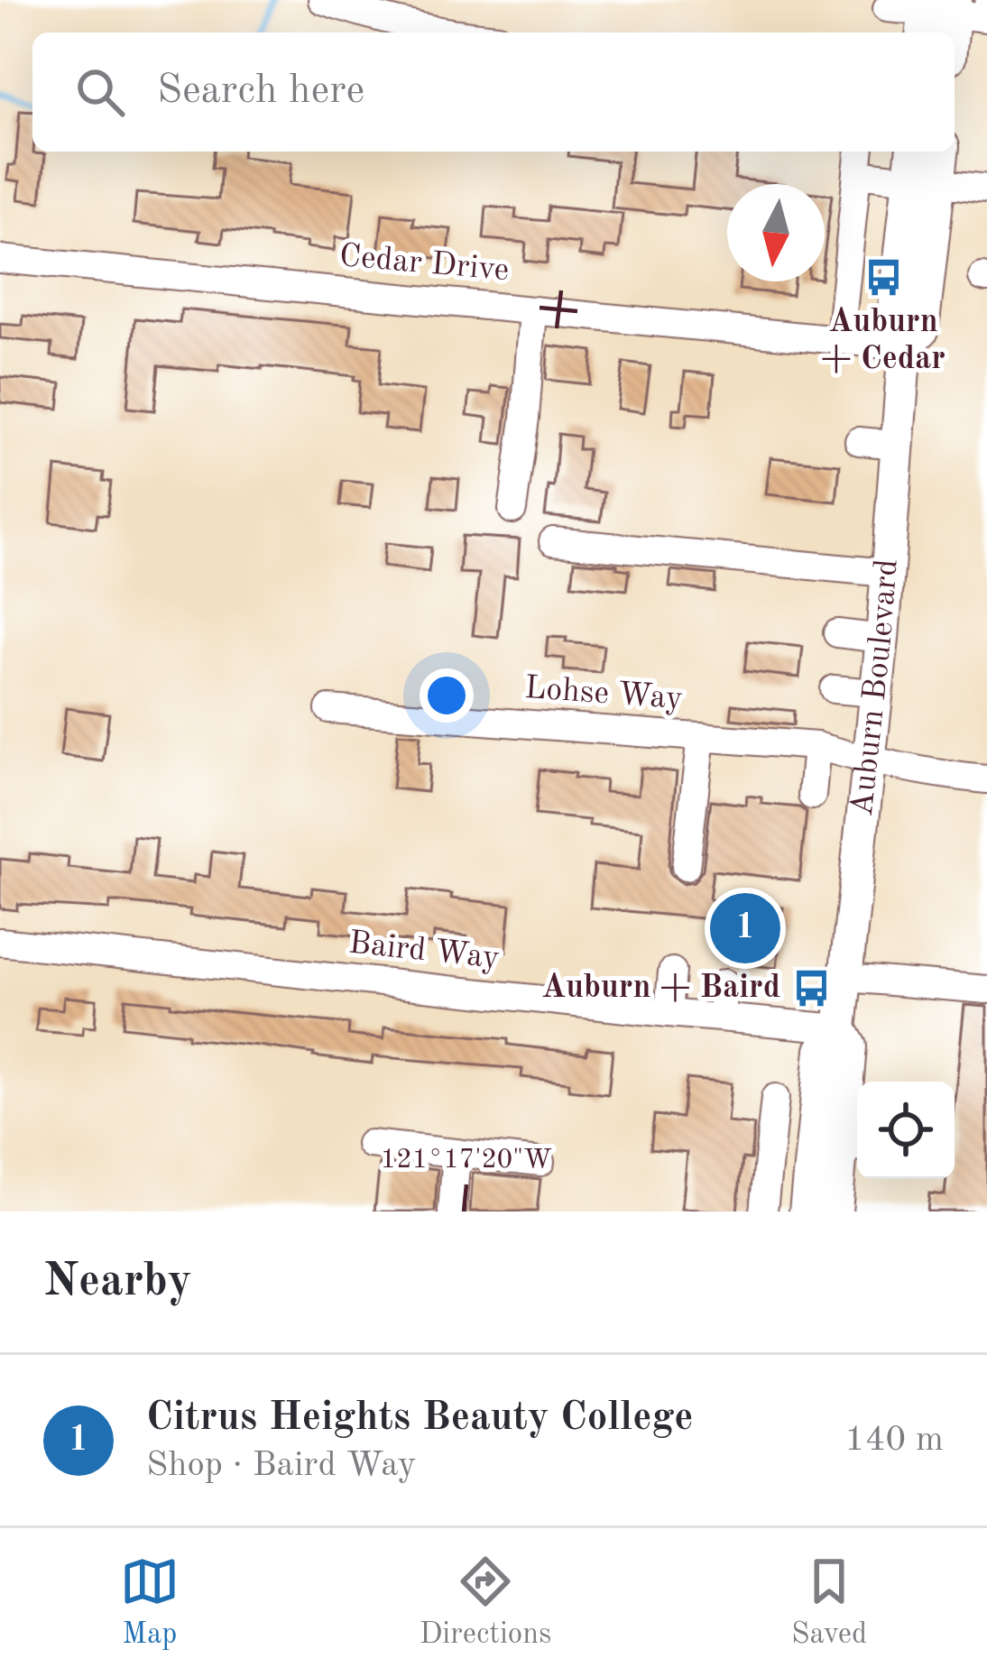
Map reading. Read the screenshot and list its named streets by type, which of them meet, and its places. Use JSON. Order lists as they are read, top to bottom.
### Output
{
  "streets": {
    "main road": ["Auburn Boulevard"],
    "street": ["Cedar Drive", "Lohse Way", "Baird Way"]
  },
  "crossings": [
    ["Cedar Drive", "Auburn Boulevard"],
    ["Auburn Boulevard", "Lohse Way"],
    ["Auburn Boulevard", "Baird Way"]
  ],
  "places": {
    "bus stop": ["Auburn + Cedar", "Auburn + Baird"]
  },
  "north": "bottom",
  "page": {
    "search": "Search here",
    "pins": "1",
    "heading": "Nearby",
    "list": [
      {
        "mark": "1",
        "name": "Citrus Heights Beauty College",
        "note": "Shop · Baird Way",
        "value": "140 m"
      }
    ],
    "nav": ["Map", "Directions", "Saved"]
  },
  "coordinates": ["121°17'20\"W"]
}
